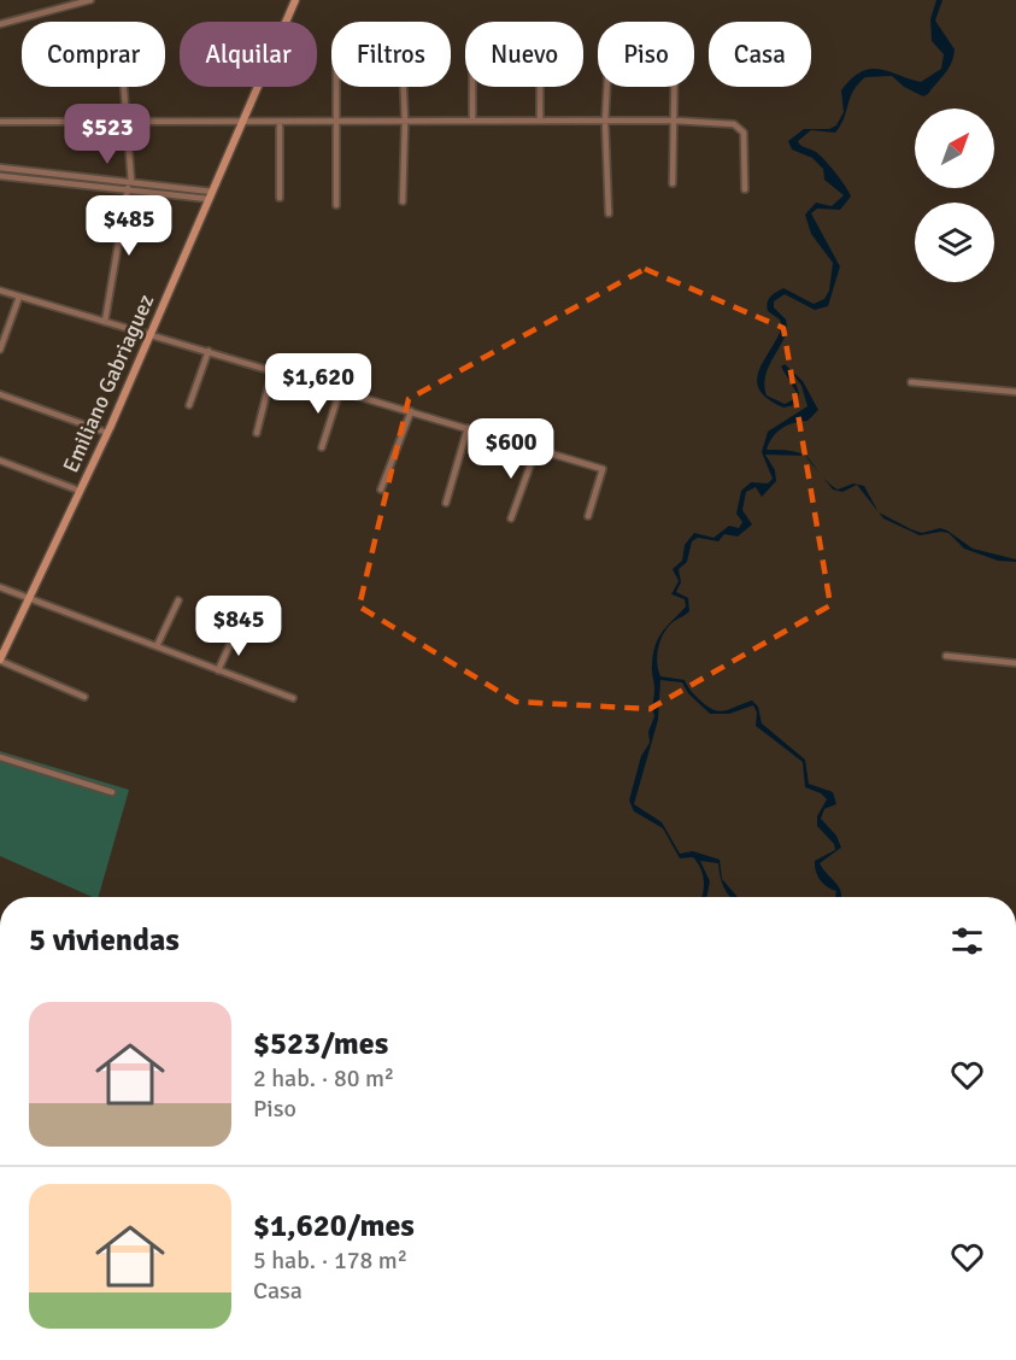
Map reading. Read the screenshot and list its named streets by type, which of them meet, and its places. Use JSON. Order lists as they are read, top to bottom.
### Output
{
  "streets": {
    "main road": ["Emiliano Gabriaguez"]
  },
  "north": "top right",
  "page": {
    "chip": [
      "Comprar",
      "Alquilar",
      "Filtros",
      "Nuevo",
      "Piso",
      "Casa"
    ],
    "price": [
      "$523",
      "$485",
      "$1,620",
      "$600",
      "$845"
    ],
    "heading": "5 viviendas",
    "list": [
      {
        "name": "$523/mes",
        "note": "2 hab. · 80 m² · Piso"
      },
      {
        "name": "$1,620/mes",
        "note": "5 hab. · 178 m² · Casa"
      }
    ]
  }
}
